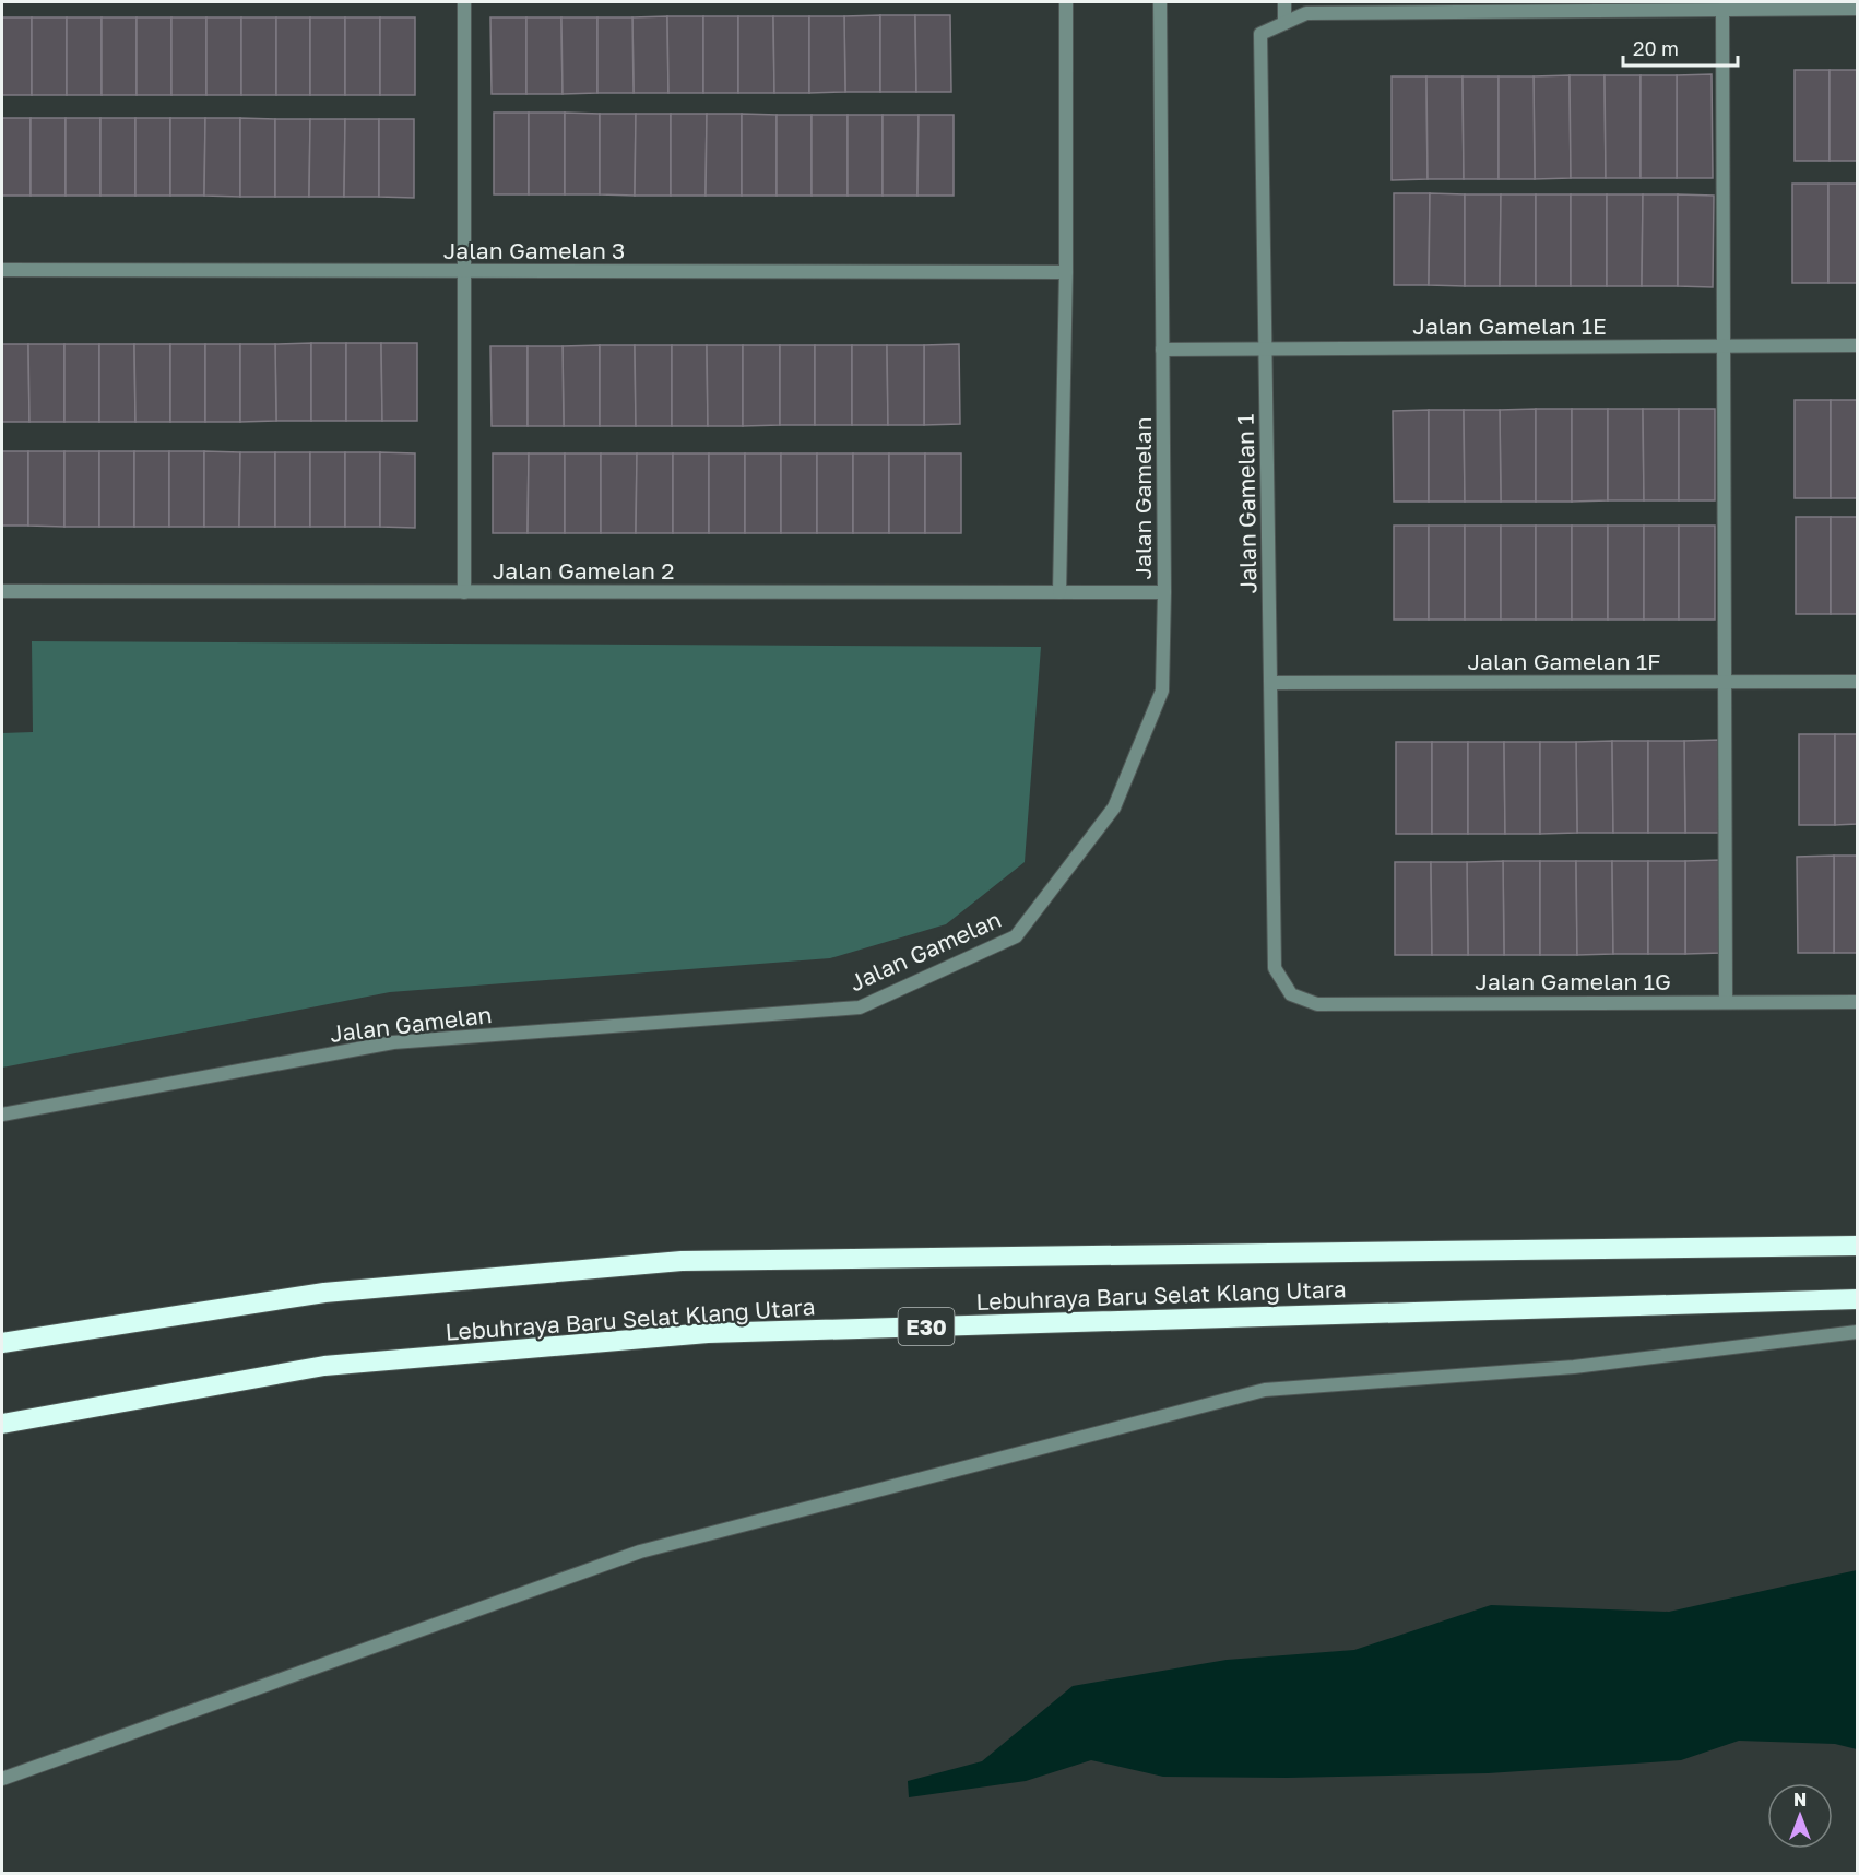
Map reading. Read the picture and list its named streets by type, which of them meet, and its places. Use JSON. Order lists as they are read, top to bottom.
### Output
{
  "streets": {
    "highway": ["Lebuhraya Baru Selat Klang Utara", "E30"],
    "street": [
      "Jalan Gamelan 3",
      "Jalan Gamelan 1E",
      "Jalan Gamelan",
      "Jalan Gamelan 1",
      "Jalan Gamelan 2",
      "Jalan Gamelan 1F",
      "Jalan Gamelan 1G"
    ]
  },
  "crossings": [
    ["Jalan Gamelan 1E", "Jalan Gamelan"],
    ["Jalan Gamelan 1E", "Jalan Gamelan 1"],
    ["Jalan Gamelan", "Jalan Gamelan 2"],
    ["Jalan Gamelan 1", "Jalan Gamelan 1F"],
    ["Jalan Gamelan 1", "Jalan Gamelan 1G"]
  ],
  "scale_bar": "20 m",
  "north": "top"
}
